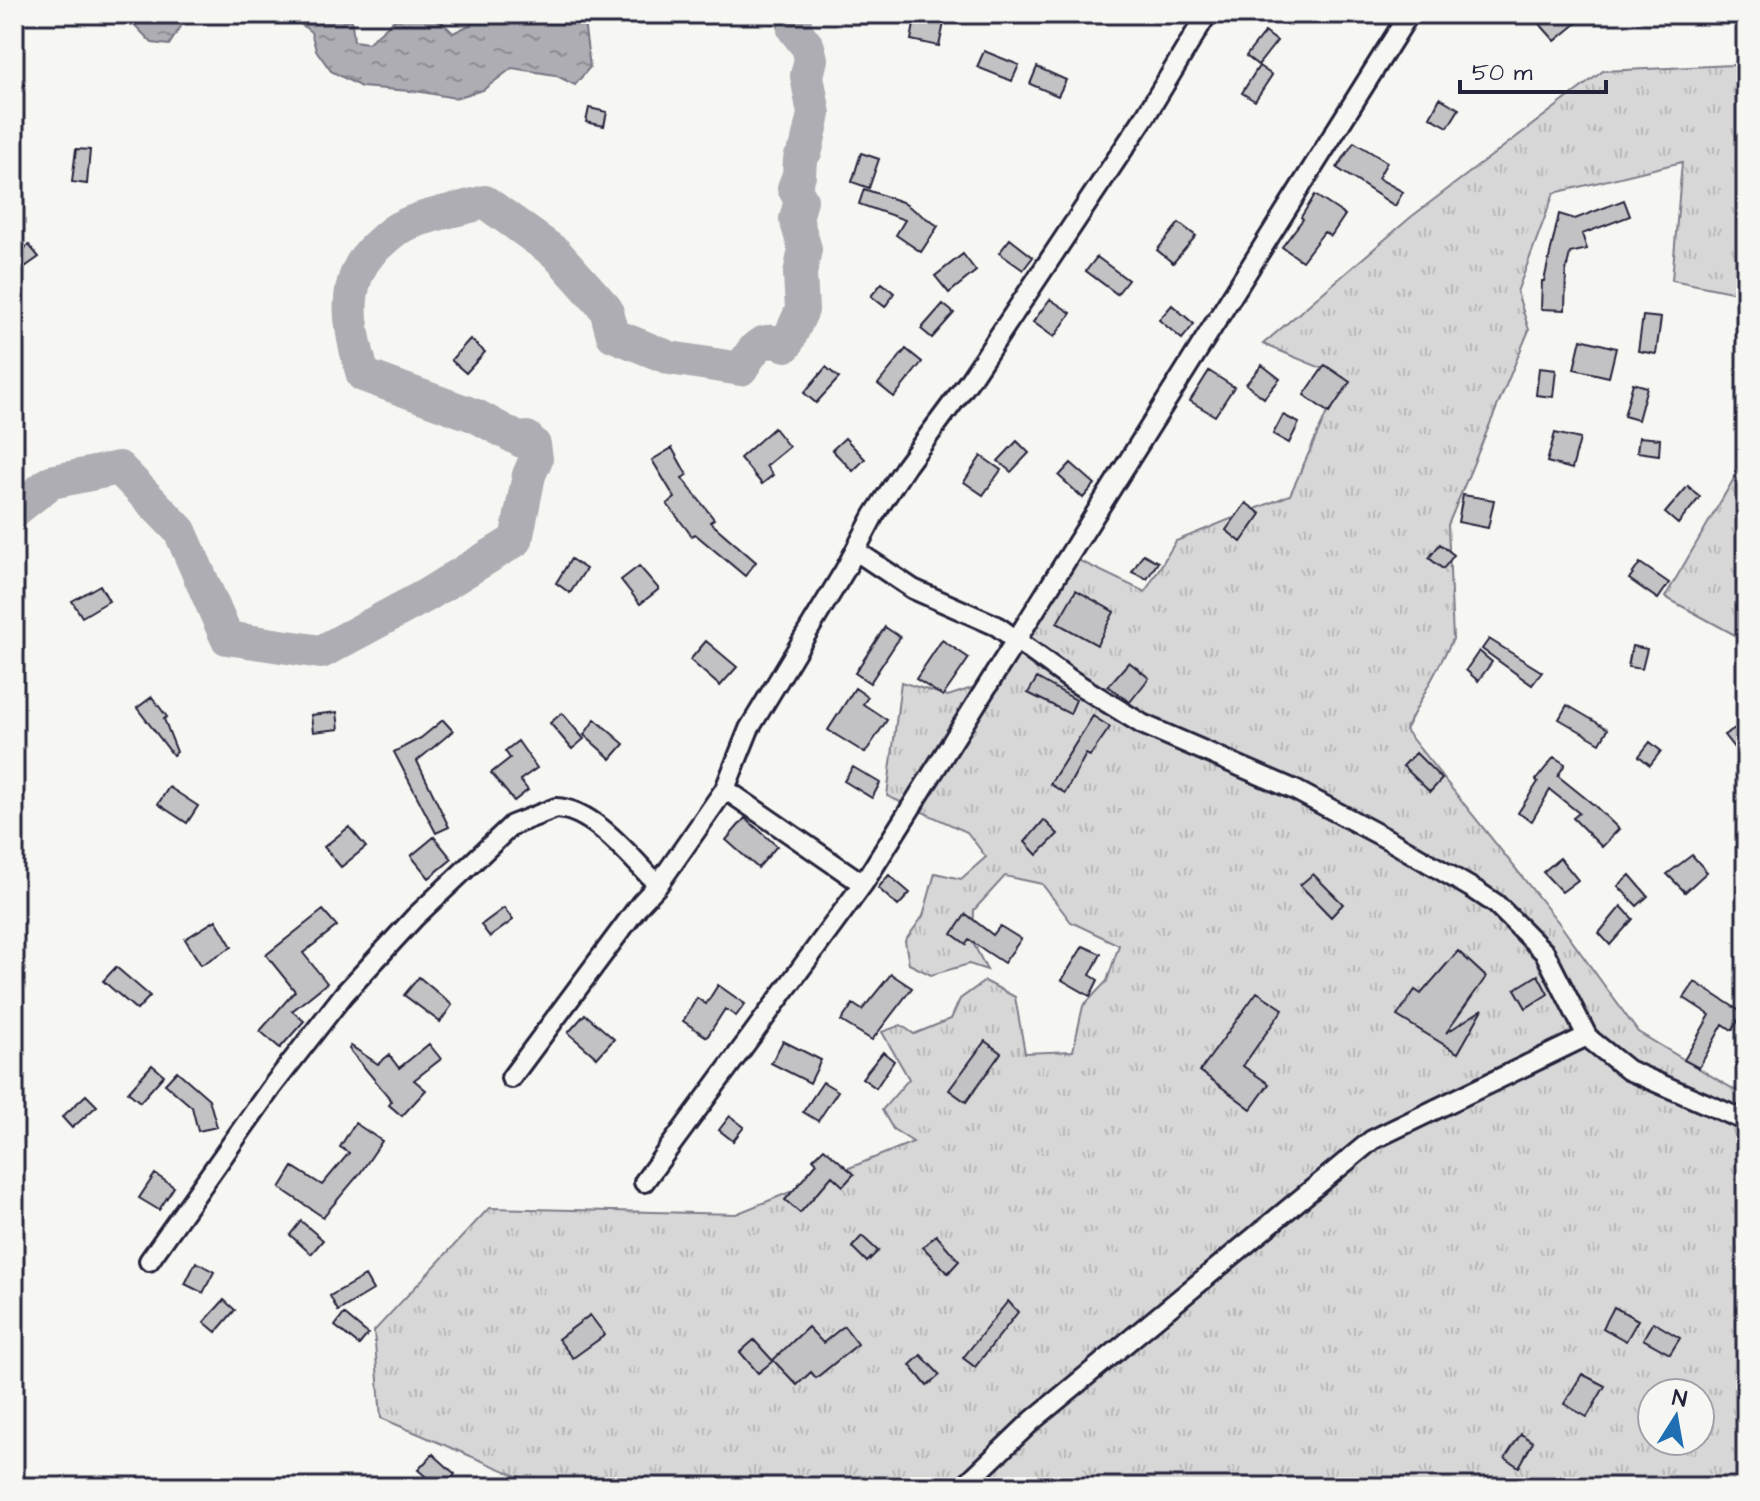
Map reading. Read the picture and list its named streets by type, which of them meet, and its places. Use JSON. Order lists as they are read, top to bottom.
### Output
{
  "scale_bar": "50 m",
  "north": "top"
}
